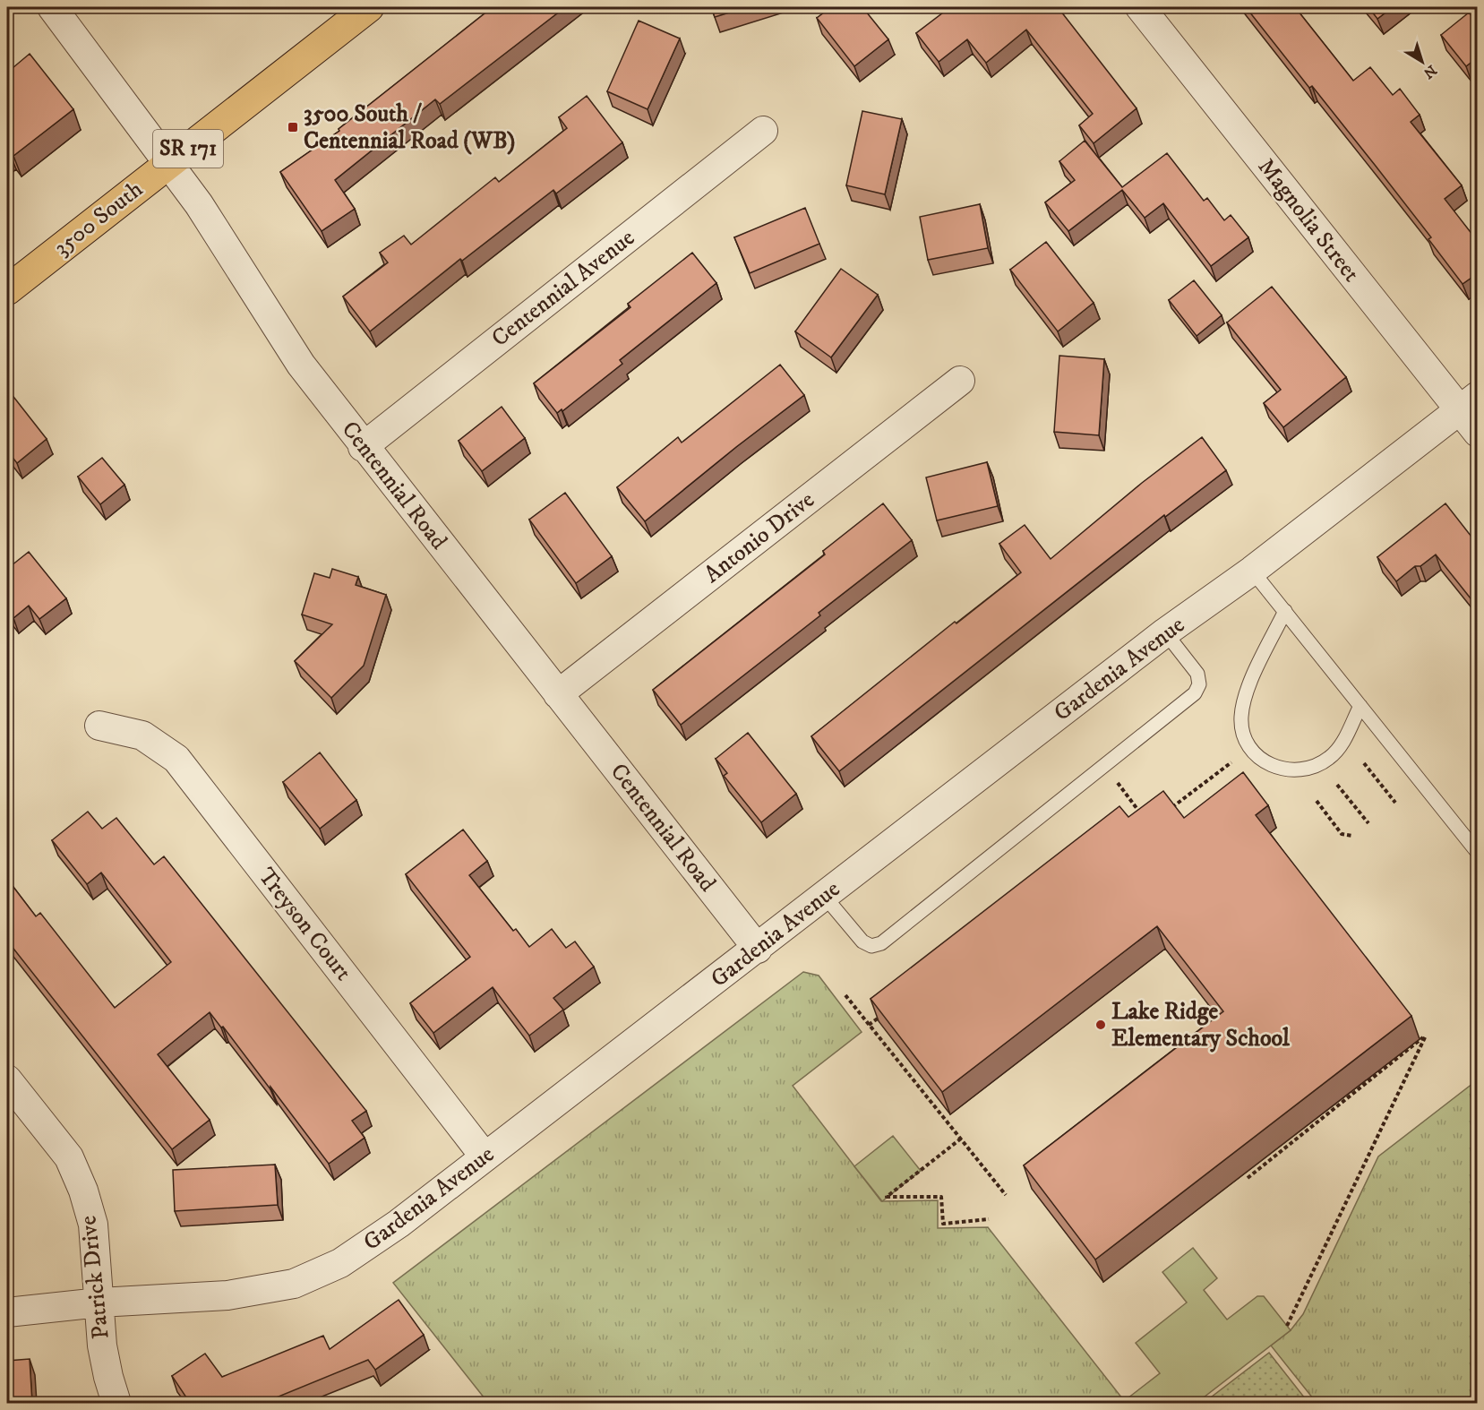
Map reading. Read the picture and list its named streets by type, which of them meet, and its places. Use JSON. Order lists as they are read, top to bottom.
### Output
{
  "streets": {
    "main road": ["SR 171", "3500 South"],
    "street": [
      "Magnolia Street",
      "Centennial Avenue",
      "Centennial Road",
      "Antonio Drive",
      "Gardenia Avenue",
      "Treyson Court",
      "Patrick Drive"
    ]
  },
  "crossings": [
    ["3500 South", "Centennial Road"],
    ["Magnolia Street", "Gardenia Avenue"],
    ["Centennial Avenue", "Centennial Road"],
    ["Centennial Road", "Antonio Drive"],
    ["Centennial Road", "Gardenia Avenue"],
    ["Gardenia Avenue", "Treyson Court"],
    ["Gardenia Avenue", "Patrick Drive"]
  ],
  "places": {
    "transit": ["3500 South / Centennial Road (WB)"],
    "other": ["Lake Ridge Elementary School"]
  },
  "north": "bottom right"
}
